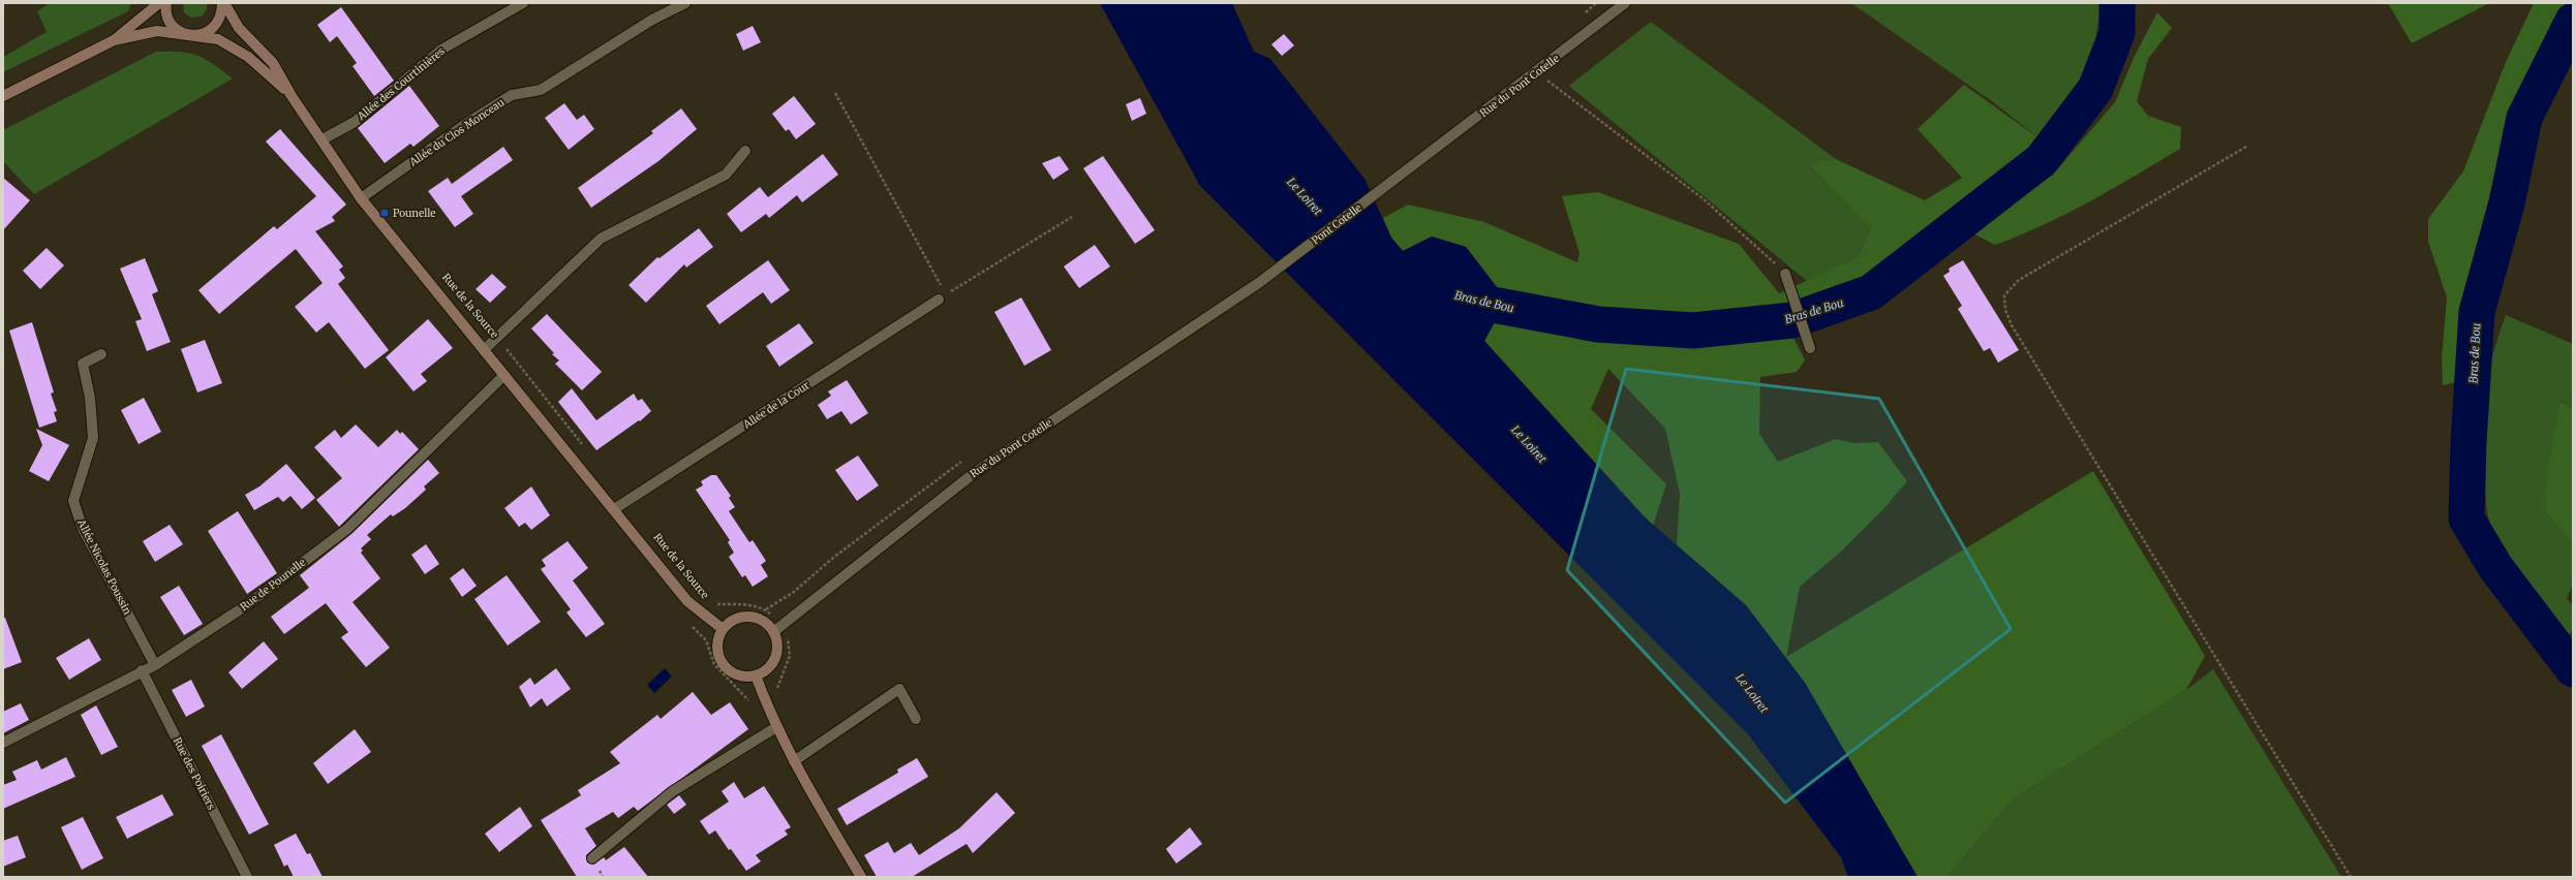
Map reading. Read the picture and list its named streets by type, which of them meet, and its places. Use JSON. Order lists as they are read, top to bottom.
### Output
{
  "streets": {
    "main road": ["Rue de la Source"],
    "street": [
      "Allée des Courtinières",
      "Rue du Pont Cotelle",
      "Allée du Clos Monceau",
      "Pont Cotelle",
      "Allée de la Cour",
      "Allée Nicolas Poussin",
      "Rue de Pounelle",
      "Rue des Poiriers"
    ]
  },
  "crossings": [
    ["Allée des Courtinières", "Rue de la Source"],
    ["Rue du Pont Cotelle", "Pont Cotelle"],
    ["Rue du Pont Cotelle", "Rue de la Source"],
    ["Allée du Clos Monceau", "Rue de la Source"],
    ["Rue de la Source", "Allée de la Cour"],
    ["Rue de la Source", "Rue de Pounelle"],
    ["Allée Nicolas Poussin", "Rue de Pounelle"],
    ["Rue de Pounelle", "Rue des Poiriers"]
  ],
  "water": ["Le Loiret", "Bras de Bou"],
  "places": {
    "transit": ["Pounelle"]
  }
}
